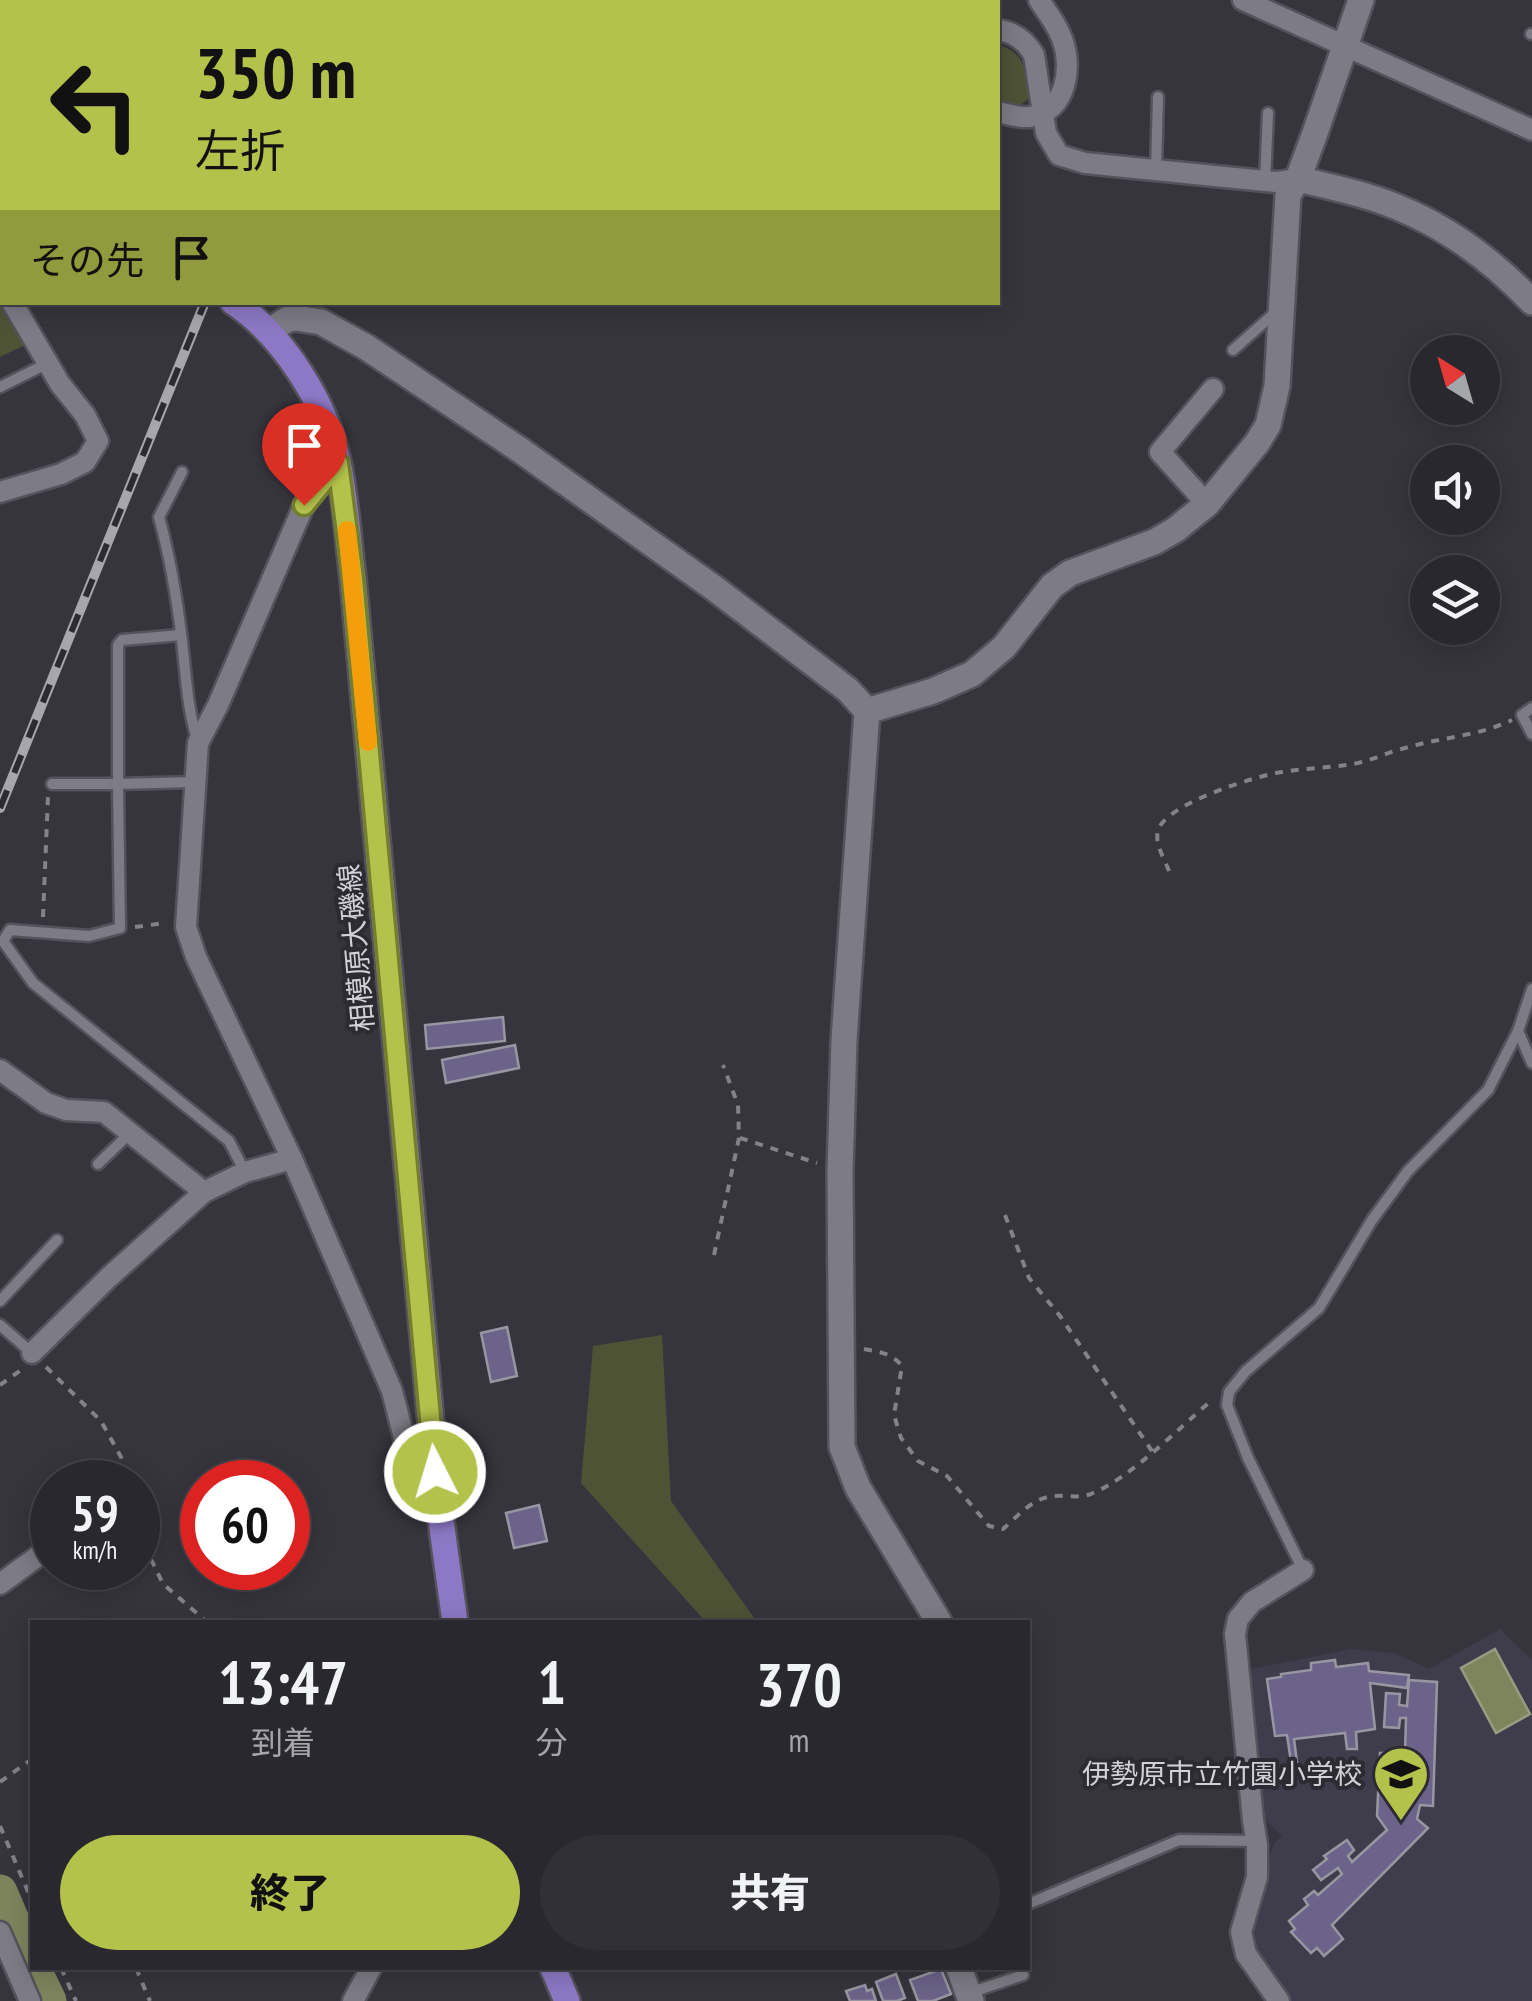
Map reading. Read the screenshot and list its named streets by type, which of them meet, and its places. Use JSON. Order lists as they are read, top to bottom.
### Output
{
  "streets": {
    "main road": ["相模原大磯線"]
  },
  "places": {
    "school or university": ["伊勢原市立竹園小学校"]
  },
  "north": "top left",
  "page": {
    "turn": ["350 m", "左折"],
    "then": "その先",
    "speed": "59 km/h",
    "limit": "60",
    "eta": [
      "13:47",
      "到着",
      "1",
      "分",
      "370",
      "m"
    ],
    "buttons": ["終了", "共有"]
  }
}
